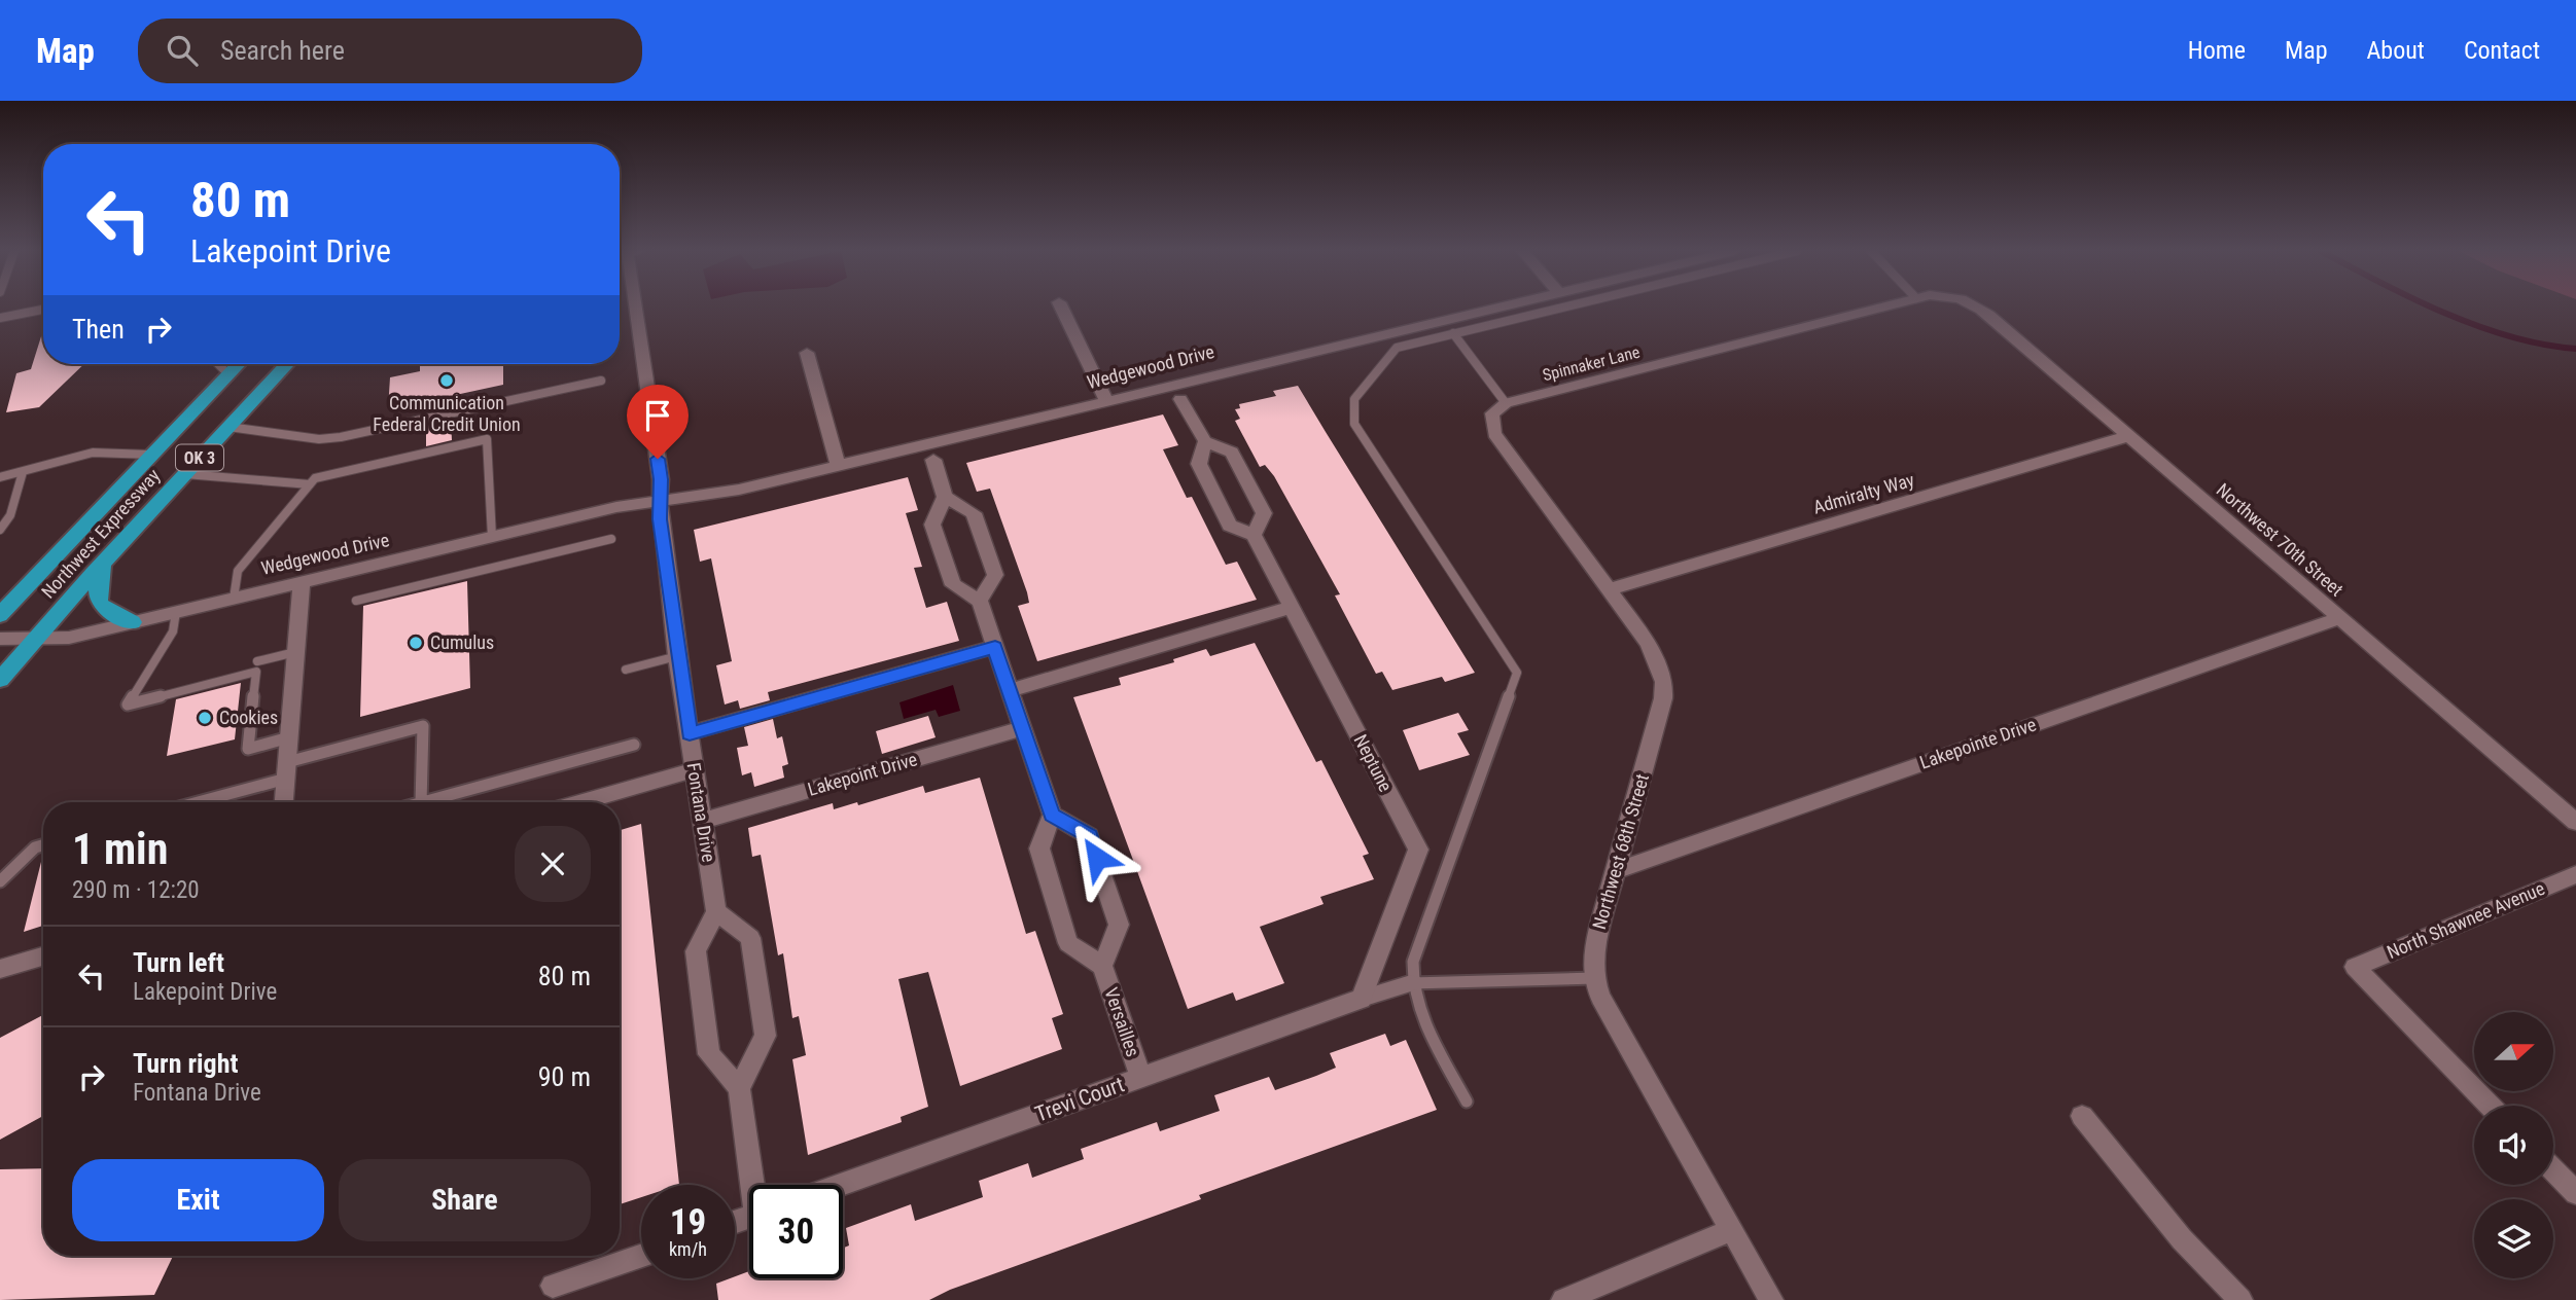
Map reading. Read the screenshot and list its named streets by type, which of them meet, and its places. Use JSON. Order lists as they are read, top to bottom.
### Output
{
  "streets": {
    "highway": ["OK 3", "Northwest Expressway"],
    "street": [
      "Spinnaker Lane",
      "Wedgewood Drive",
      "Admiralty Way",
      "Northwest 70th Street",
      "Lakepointe Drive",
      "Neptune",
      "Lakepoint Drive",
      "Fontana Drive",
      "Northwest 68th Street",
      "North Shawnee Avenue",
      "Versailles",
      "Trevi Court"
    ]
  },
  "crossings": [
    ["Spinnaker Lane", "Northwest 68th Street"],
    ["Wedgewood Drive", "Northwest Expressway"],
    ["Wedgewood Drive", "Fontana Drive"],
    ["Admiralty Way", "Northwest 70th Street"],
    ["Admiralty Way", "Northwest 68th Street"],
    ["Northwest 70th Street", "Lakepointe Drive"],
    ["Lakepointe Drive", "Northwest 68th Street"],
    ["Neptune", "Trevi Court"],
    ["Lakepoint Drive", "Fontana Drive"],
    ["Versailles", "Trevi Court"]
  ],
  "places": ["Communication Federal Credit Union", "Cumulus", "Cookies"],
  "north": "right",
  "page": {
    "header": "Map",
    "search": "Search here",
    "nav": [
      "Home",
      "Map",
      "About",
      "Contact"
    ],
    "turn": ["80 m", "Lakepoint Drive"],
    "then": "Then",
    "heading": ["1 min", "290 m · 12:20"],
    "list": [
      {
        "name": "Turn left",
        "note": "Lakepoint Drive",
        "value": "80 m"
      },
      {
        "name": "Turn right",
        "note": "Fontana Drive",
        "value": "90 m"
      }
    ],
    "buttons": ["Exit", "Share"],
    "speed": "19 km/h",
    "limit": "30"
  }
}
